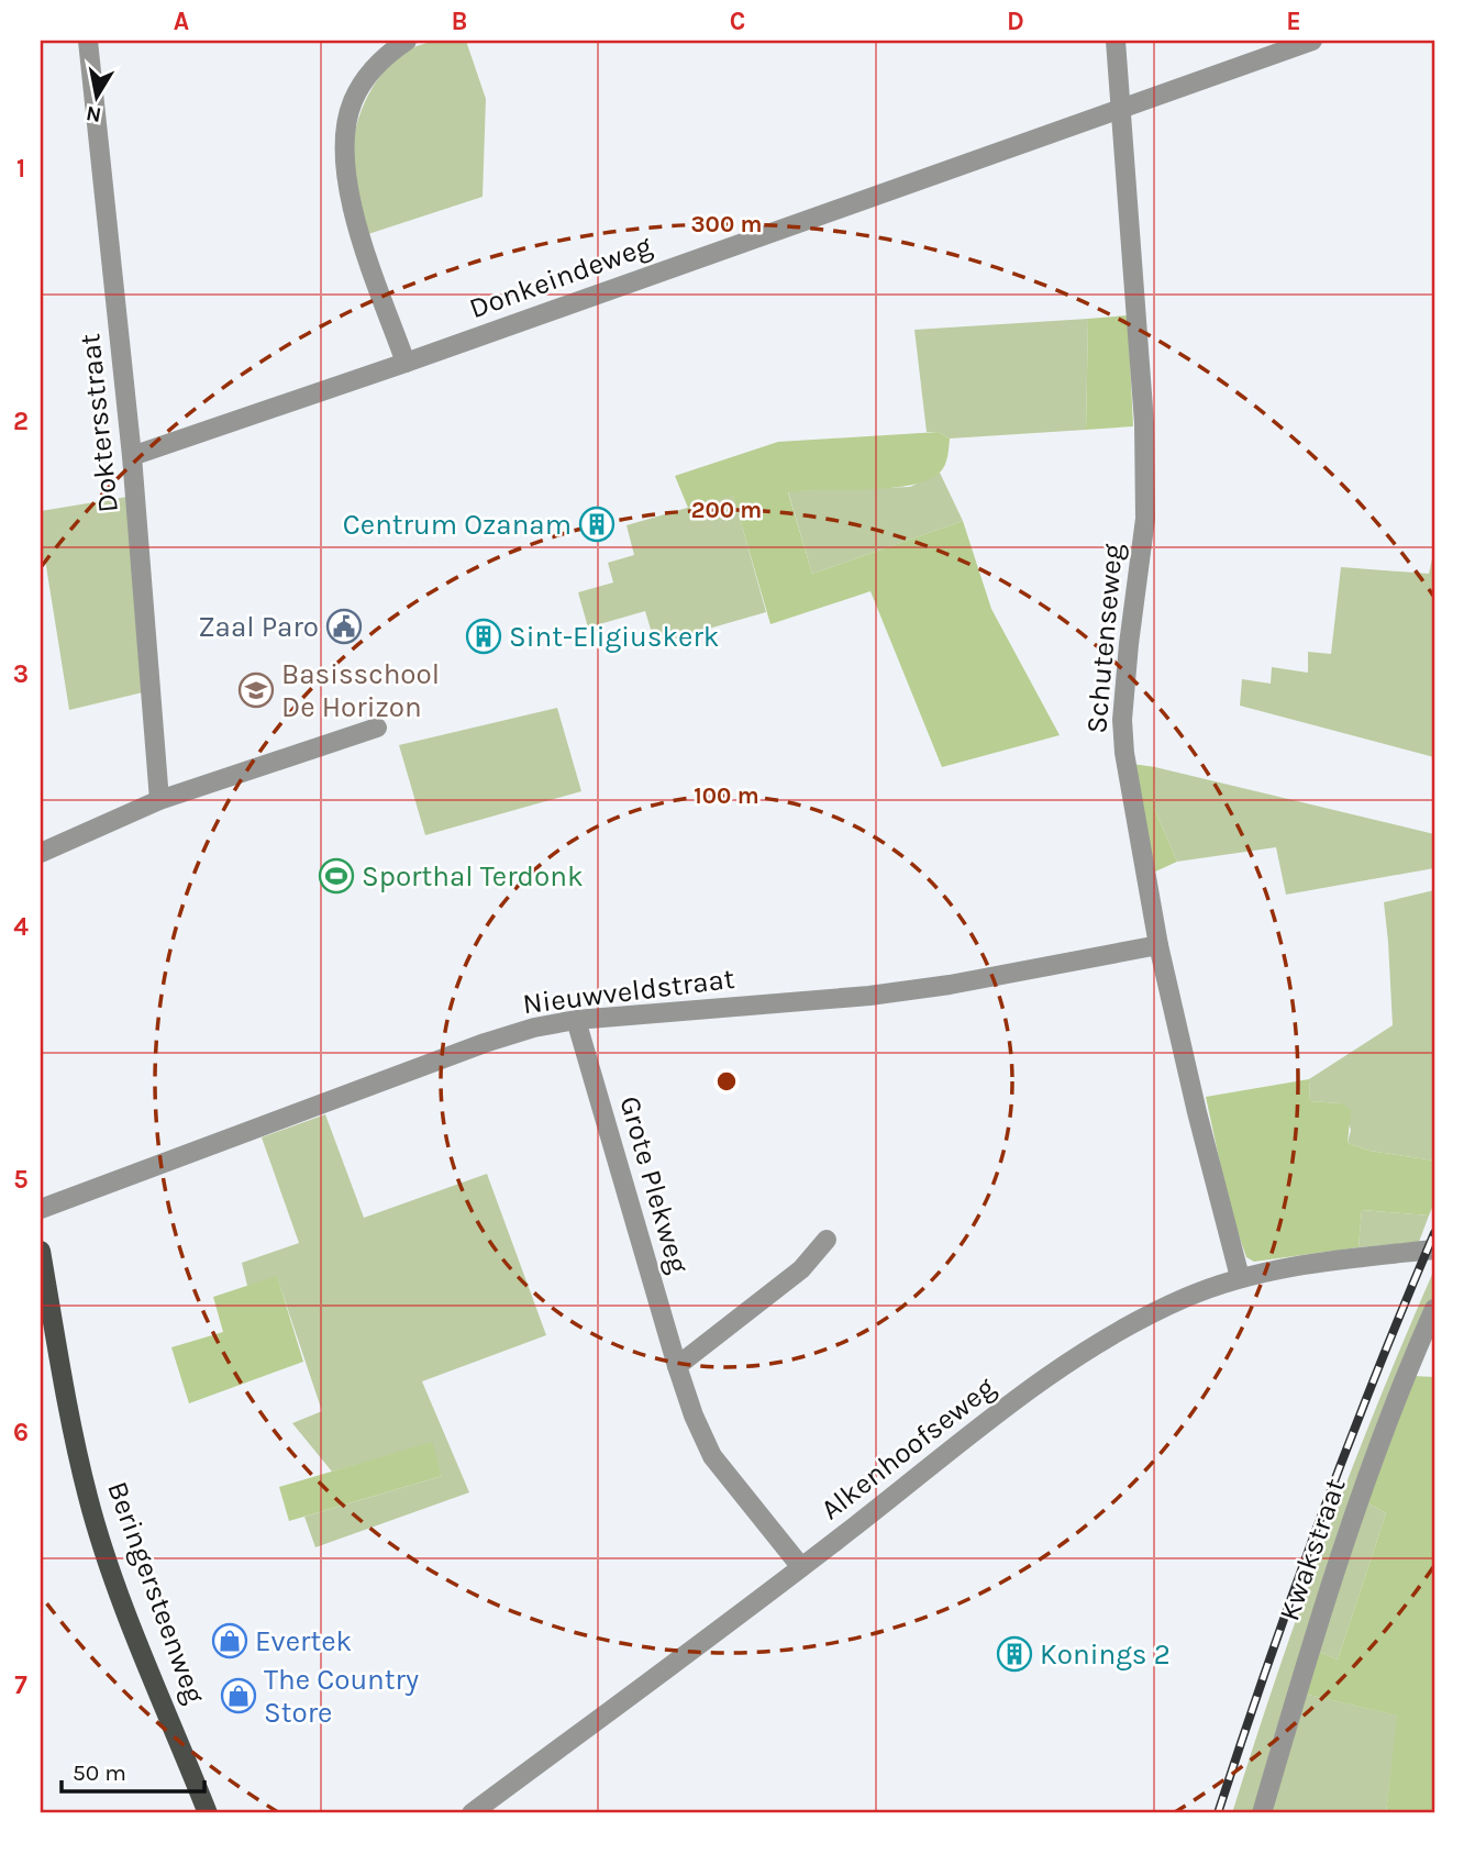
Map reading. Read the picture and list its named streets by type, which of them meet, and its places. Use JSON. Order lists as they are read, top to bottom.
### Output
{
  "streets": {
    "main road": ["Beringersteenweg"],
    "street": [
      "Donkeindeweg",
      "Doktersstraat",
      "Schutenseweg",
      "Nieuwveldstraat",
      "Grote Plekweg",
      "Alkenhoofseweg",
      "Kwakstraat"
    ]
  },
  "crossings": [
    ["Donkeindeweg", "Doktersstraat"],
    ["Donkeindeweg", "Schutenseweg"],
    ["Schutenseweg", "Nieuwveldstraat"],
    ["Schutenseweg", "Alkenhoofseweg"],
    ["Nieuwveldstraat", "Grote Plekweg"],
    ["Grote Plekweg", "Alkenhoofseweg"]
  ],
  "places": {
    "building": ["Centrum Ozanam", "Sint-Eligiuskerk", "Konings 2"],
    "public building": ["Zaal Paro"],
    "school or university": ["Basisschool De Horizon"],
    "sports": ["Sporthal Terdonk"],
    "shop": ["Evertek", "The Country Store"]
  },
  "scale_bar": "50 m",
  "north": "bottom",
  "grid": {
    "columns": [
      "A",
      "B",
      "C",
      "D",
      "E"
    ],
    "rows": [
      "1",
      "2",
      "3",
      "4",
      "5",
      "6",
      "7"
    ]
  },
  "rings": ["300 m", "200 m", "100 m"]
}
